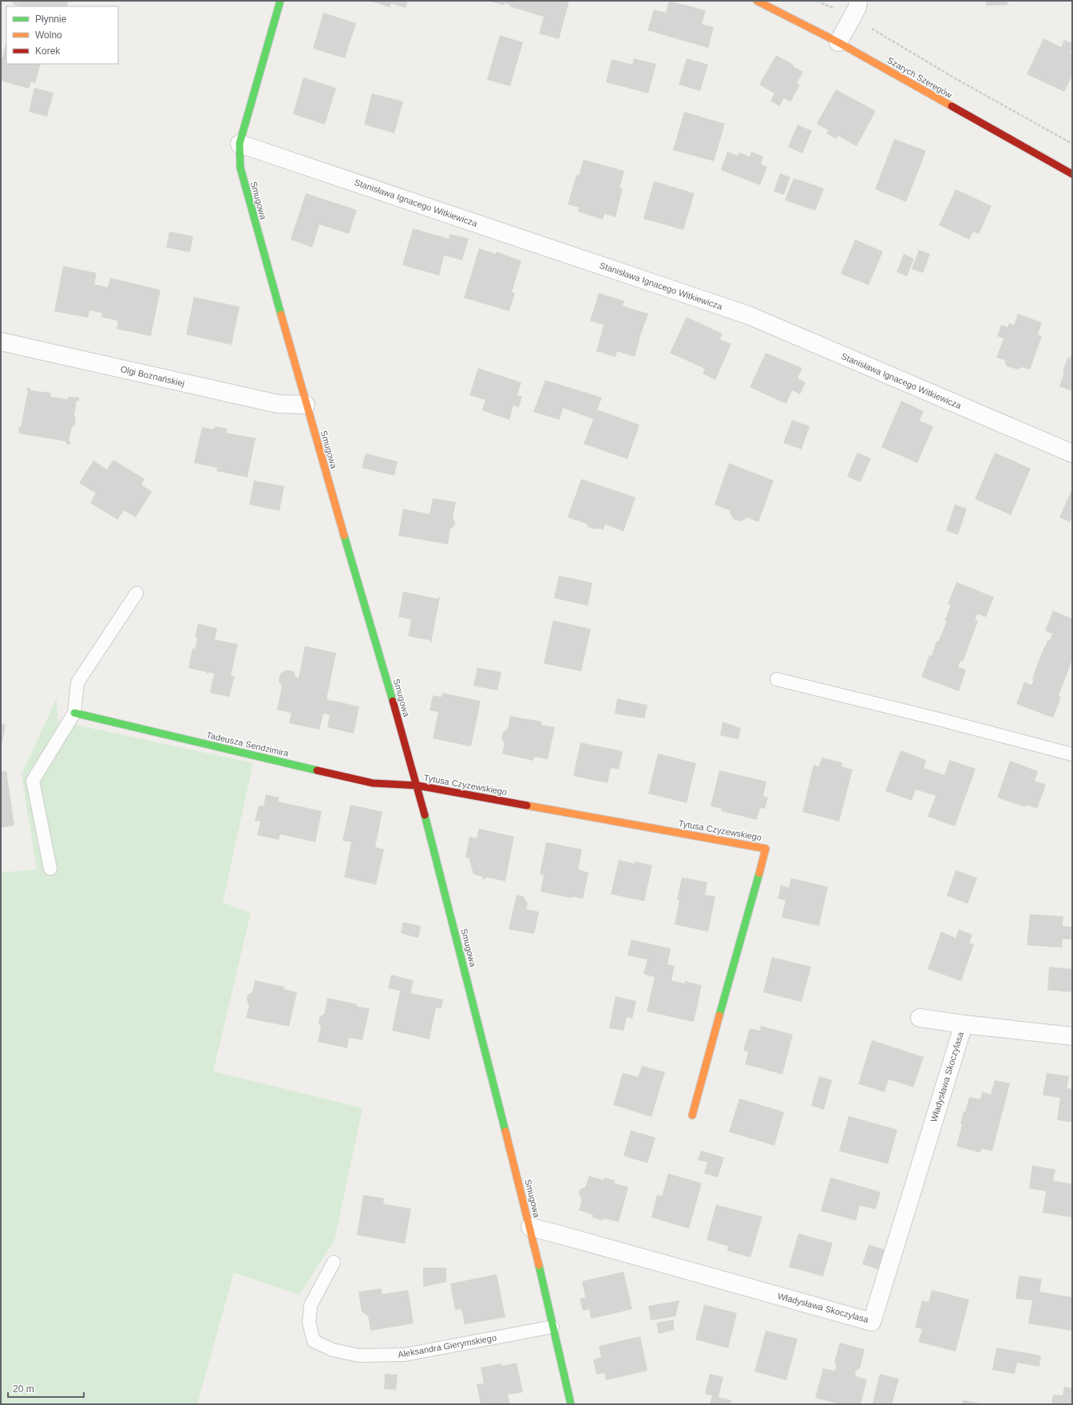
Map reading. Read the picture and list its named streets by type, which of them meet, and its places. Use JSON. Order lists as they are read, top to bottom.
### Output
{
  "streets": {
    "street": [
      "Szarych Szeregów",
      "Smugowa",
      "Stanisława Ignacego Witkiewicza",
      "Olgi Boznańskiej",
      "Tadeusza Sendzimira",
      "Tytusa Czyżewskiego",
      "Władysława Skoczylasa"
    ],
    "lane": ["Aleksandra Gierymskiego"]
  },
  "crossings": [
    ["Smugowa", "Stanisława Ignacego Witkiewicza"],
    ["Smugowa", "Olgi Boznańskiej"],
    ["Smugowa", "Tadeusza Sendzimira"],
    ["Smugowa", "Tytusa Czyżewskiego"],
    ["Smugowa", "Władysława Skoczylasa"],
    ["Smugowa", "Aleksandra Gierymskiego"],
    ["Tadeusza Sendzimira", "Tytusa Czyżewskiego"]
  ],
  "legend": ["Płynnie", "Wolno", "Korek"],
  "scale_bar": "20 m"
}
